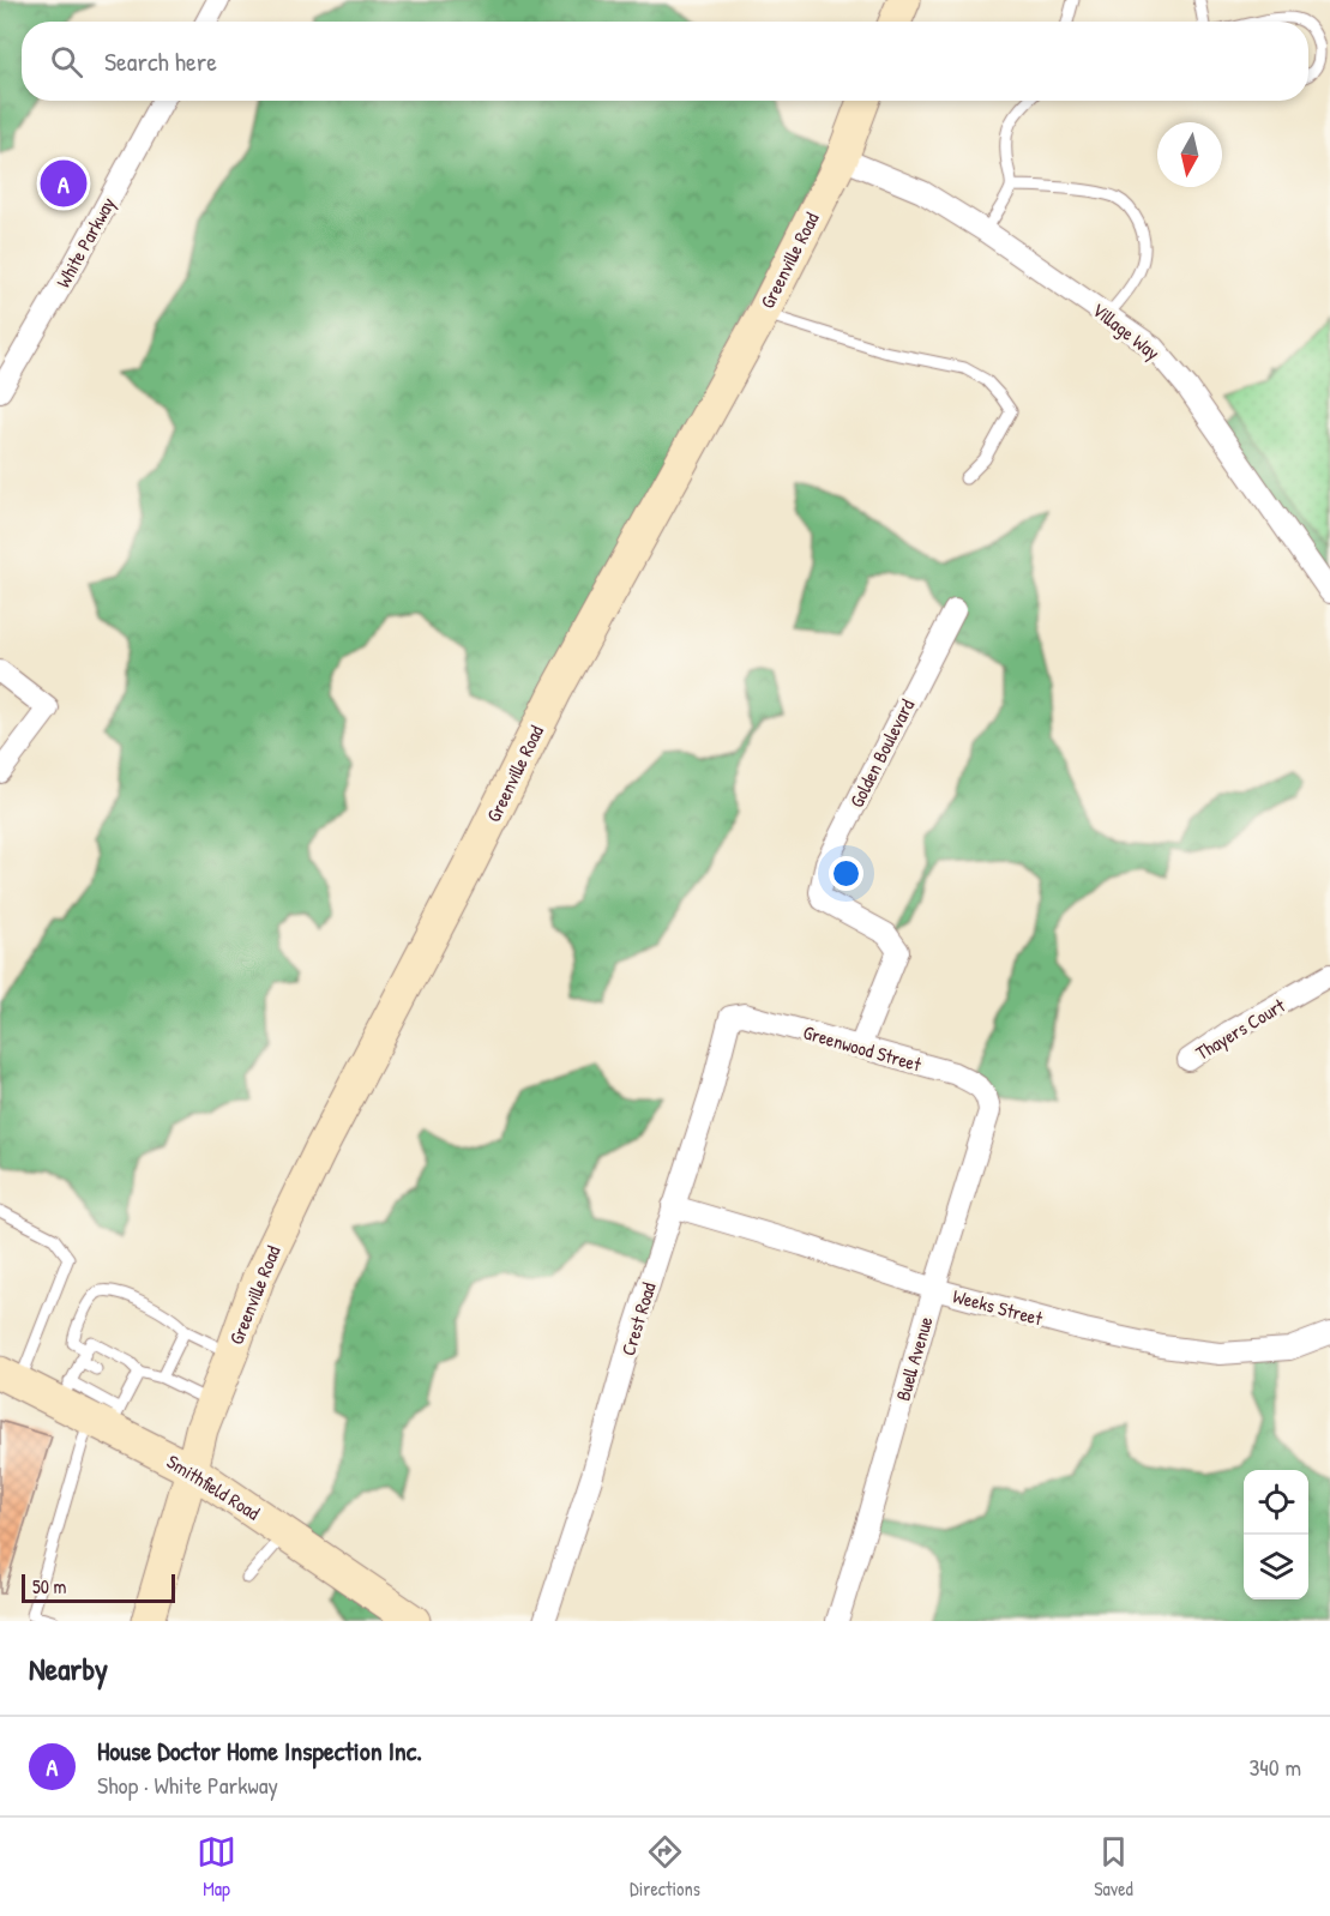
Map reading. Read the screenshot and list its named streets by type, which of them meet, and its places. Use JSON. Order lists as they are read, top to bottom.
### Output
{
  "streets": {
    "main road": ["Greenville Road", "Smithfield Road"],
    "street": [
      "White Parkway",
      "Village Way",
      "Golden Boulevard",
      "Thayers Court",
      "Greenwood Street",
      "Weeks Street",
      "Crest Road",
      "Buell Avenue"
    ]
  },
  "crossings": [
    ["Greenville Road", "Village Way"],
    ["Greenville Road", "Smithfield Road"],
    ["Golden Boulevard", "Greenwood Street"],
    ["Greenwood Street", "Crest Road"],
    ["Greenwood Street", "Buell Avenue"],
    ["Weeks Street", "Crest Road"],
    ["Weeks Street", "Buell Avenue"]
  ],
  "scale_bar": "50 m",
  "north": "bottom",
  "page": {
    "search": "Search here",
    "pins": "A",
    "scale": "50 m",
    "heading": "Nearby",
    "list": [
      {
        "mark": "A",
        "name": "House Doctor Home Inspection Inc.",
        "note": "Shop · White Parkway",
        "value": "340 m"
      }
    ],
    "nav": ["Map", "Directions", "Saved"]
  }
}
